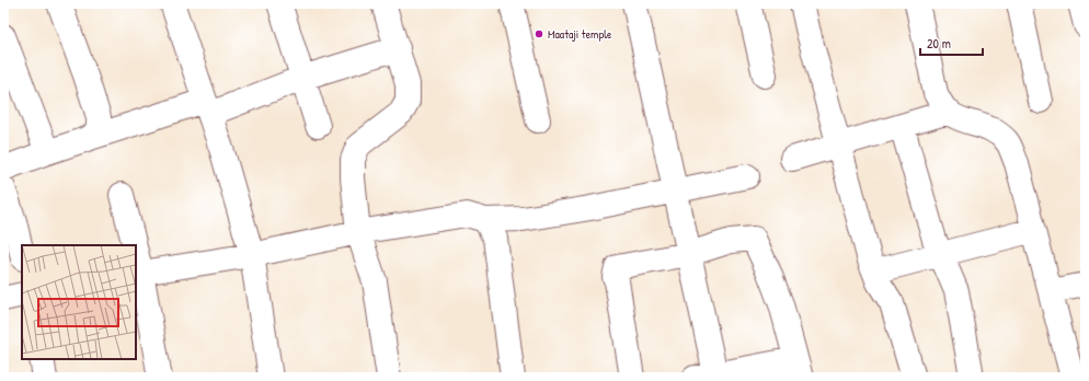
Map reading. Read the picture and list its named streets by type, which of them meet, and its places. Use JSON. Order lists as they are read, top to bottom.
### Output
{
  "places": ["Maataji temple"],
  "scale_bar": "20 m"
}
